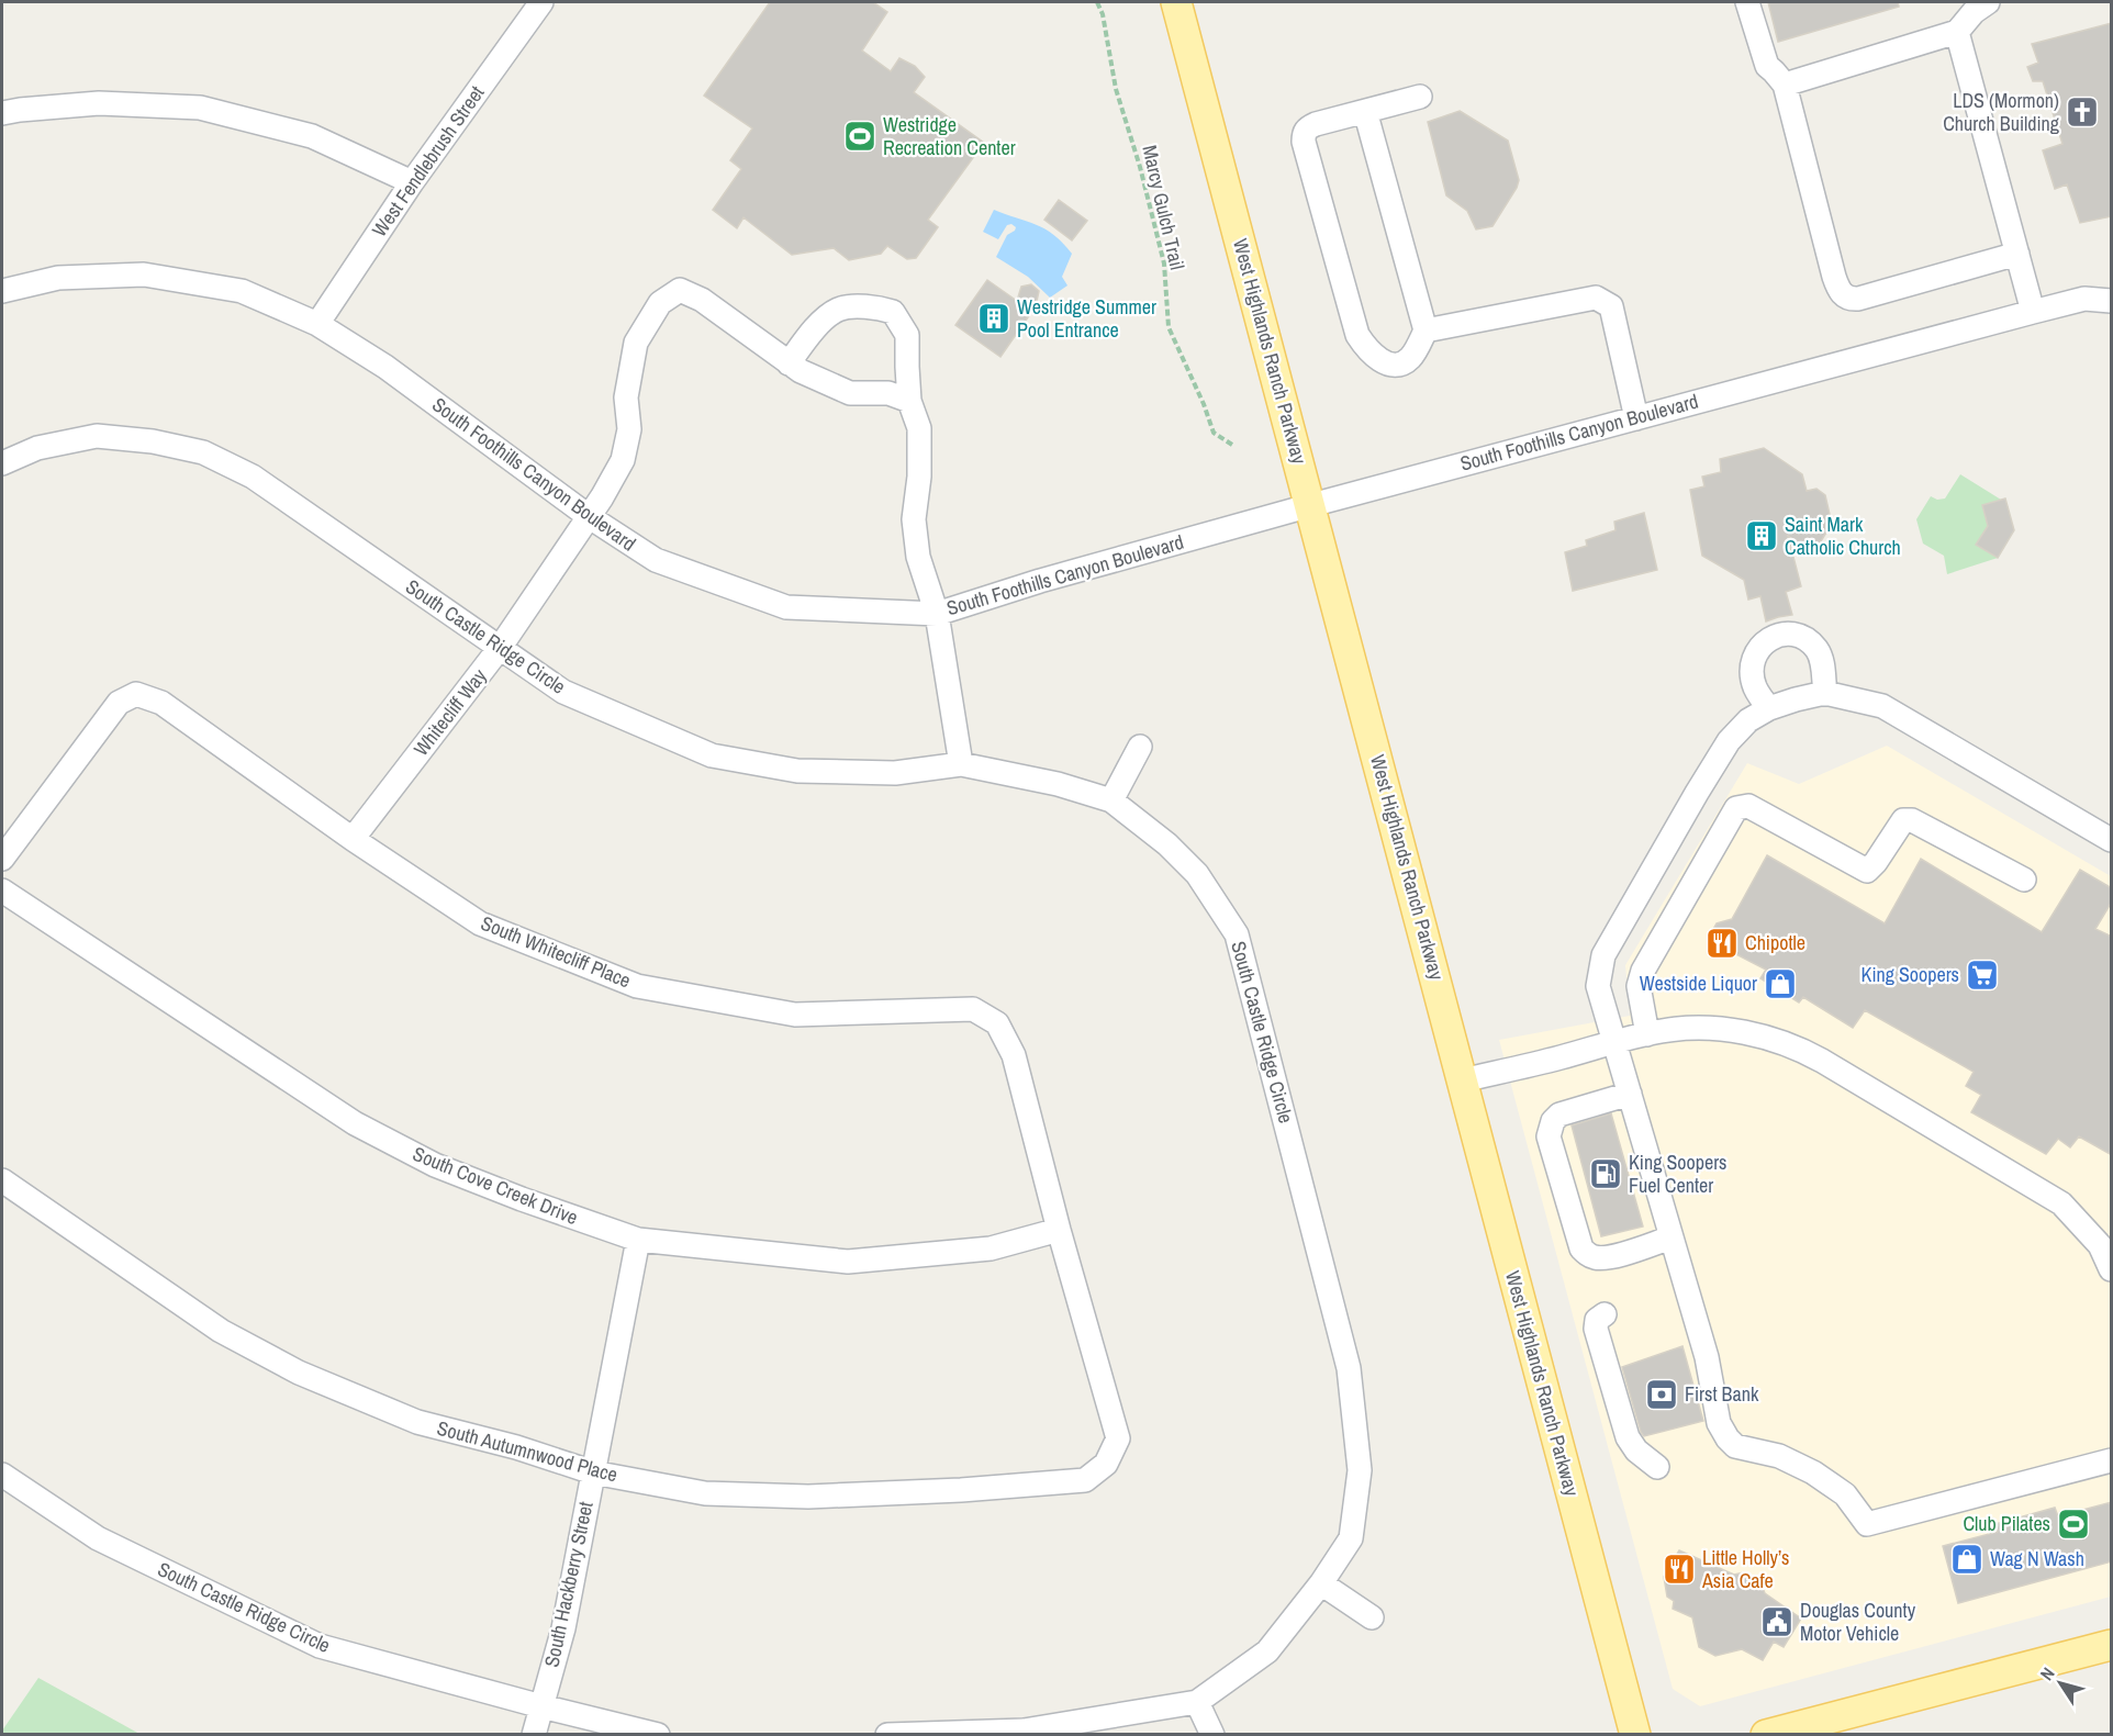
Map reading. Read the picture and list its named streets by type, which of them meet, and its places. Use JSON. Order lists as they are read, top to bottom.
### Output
{
  "streets": {
    "main road": ["West Highlands Ranch Parkway"],
    "street": [
      "West Fendlebrush Street",
      "South Foothills Canyon Boulevard",
      "South Castle Ridge Circle",
      "Whitecliff Way",
      "South Whitecliff Place",
      "South Cove Creek Drive",
      "South Autumnwood Place",
      "South Hackberry Street"
    ],
    "path": ["Marcy Gulch Trail"]
  },
  "crossings": [
    ["West Fendlebrush Street", "South Foothills Canyon Boulevard"],
    ["West Highlands Ranch Parkway", "South Foothills Canyon Boulevard"],
    ["South Foothills Canyon Boulevard", "Whitecliff Way"],
    ["South Castle Ridge Circle", "Whitecliff Way"],
    ["South Castle Ridge Circle", "South Hackberry Street"],
    ["Whitecliff Way", "South Whitecliff Place"],
    ["South Whitecliff Place", "South Cove Creek Drive"],
    ["South Whitecliff Place", "South Autumnwood Place"],
    ["South Cove Creek Drive", "South Autumnwood Place"],
    ["South Cove Creek Drive", "South Hackberry Street"],
    ["South Autumnwood Place", "South Hackberry Street"]
  ],
  "places": {
    "church": ["LDS (Mormon) Church Building"],
    "sports": ["Westridge Recreation Center", "Club Pilates"],
    "building": ["Westridge Summer Pool Entrance", "Saint Mark Catholic Church"],
    "restaurant": ["Chipotle", "Little Holly’s Asia Cafe"],
    "supermarket": ["King Soopers"],
    "shop": ["Westside Liquor", "Wag N Wash"],
    "fuel station": ["King Soopers Fuel Center"],
    "bank": ["First Bank"],
    "public building": ["Douglas County Motor Vehicle"]
  },
  "north": "top left"
}
